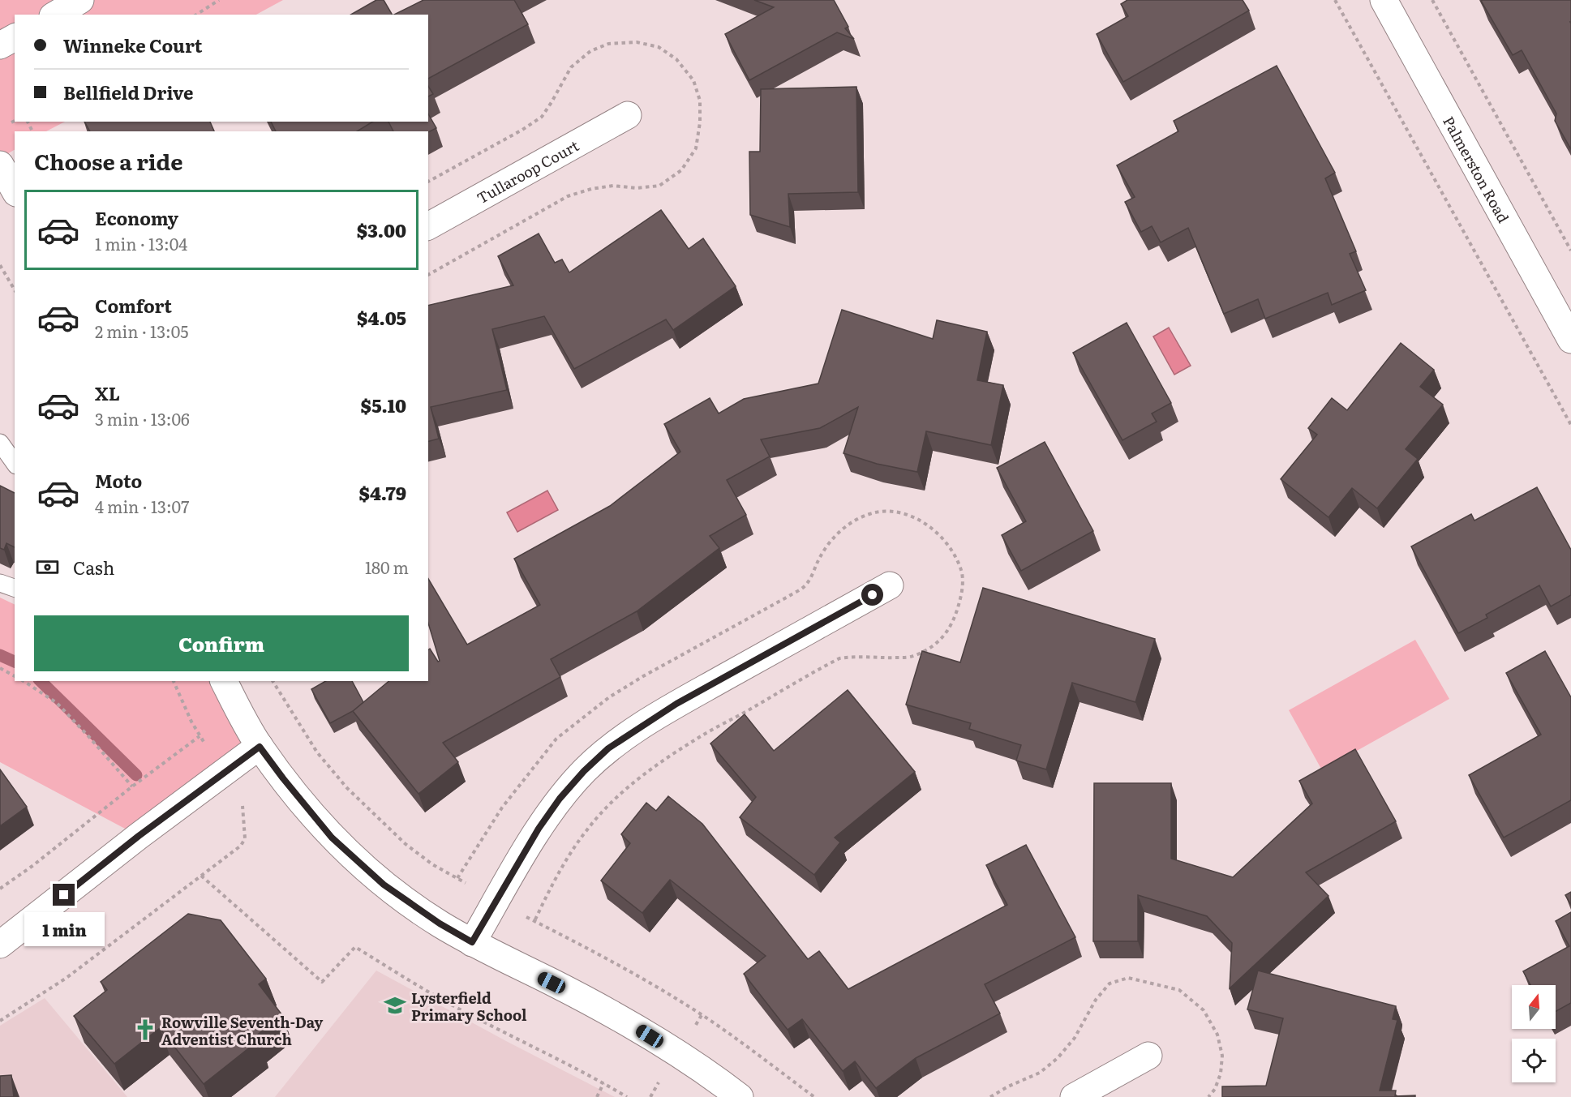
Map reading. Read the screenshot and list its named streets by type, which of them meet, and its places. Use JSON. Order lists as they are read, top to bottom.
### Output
{
  "streets": {
    "street": ["Palmerston Road", "Tullaroop Court"]
  },
  "places": {
    "school or university": ["Lysterfield Primary School"],
    "church": ["Rowville Seventh-Day Adventist Church"]
  },
  "north": "top",
  "page": {
    "banner": ["Winneke Court", "Bellfield Drive"],
    "heading": "Choose a ride",
    "list": [
      {
        "name": "Economy",
        "note": "1 min · 13:04",
        "value": "$3.00"
      },
      {
        "name": "Comfort",
        "note": "2 min · 13:05",
        "value": "$4.05"
      },
      {
        "name": "XL",
        "note": "3 min · 13:06",
        "value": "$5.10"
      },
      {
        "name": "Moto",
        "note": "4 min · 13:07",
        "value": "$4.79"
      }
    ],
    "pay": ["Cash", "180 m"],
    "buttons": "Confirm",
    "bubble": "1 min"
  }
}
